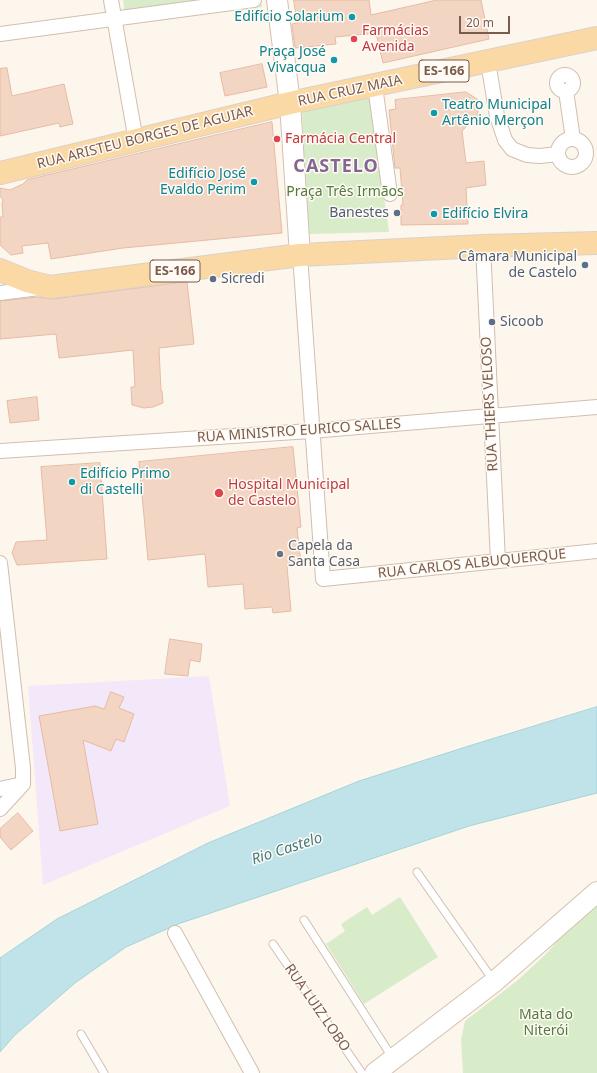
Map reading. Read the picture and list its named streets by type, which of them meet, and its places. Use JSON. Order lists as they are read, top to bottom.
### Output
{
  "streets": {
    "main road": ["ES-166", "RUA CRUZ MAIA", "RUA ARISTEU BORGES DE AGUIAR"],
    "street": ["RUA THIERS VELOSO", "RUA MINISTRO EURICO SALLES", "RUA CARLOS ALBUQUERQUE"],
    "lane": ["RUA LUIZ LOBO"]
  },
  "crossings": [
    ["ES-166", "RUA THIERS VELOSO"],
    ["RUA CRUZ MAIA", "RUA ARISTEU BORGES DE AGUIAR"],
    ["RUA THIERS VELOSO", "RUA MINISTRO EURICO SALLES"],
    ["RUA THIERS VELOSO", "RUA CARLOS ALBUQUERQUE"],
    ["RUA MINISTRO EURICO SALLES", "RUA CARLOS ALBUQUERQUE"]
  ],
  "districts": ["CASTELO"],
  "water": ["Rio Castelo"],
  "parks": ["Praça Três Irmãos", "Mata do Niterói"],
  "places": [
    "Edifício Solarium",
    "Farmácias Avenida",
    "Praça José Vivacqua",
    "Teatro Municipal Artênio Merçon",
    "Farmácia Central",
    "Edifício José Evaldo Perim",
    "Banestes",
    "Edifício Elvira",
    "Câmara Municipal de Castelo",
    "Sicredi",
    "Sicoob",
    "Edifício Primo di Castelli",
    "Hospital Municipal de Castelo",
    "Capela da Santa Casa"
  ],
  "scale_bar": "20 m"
}
